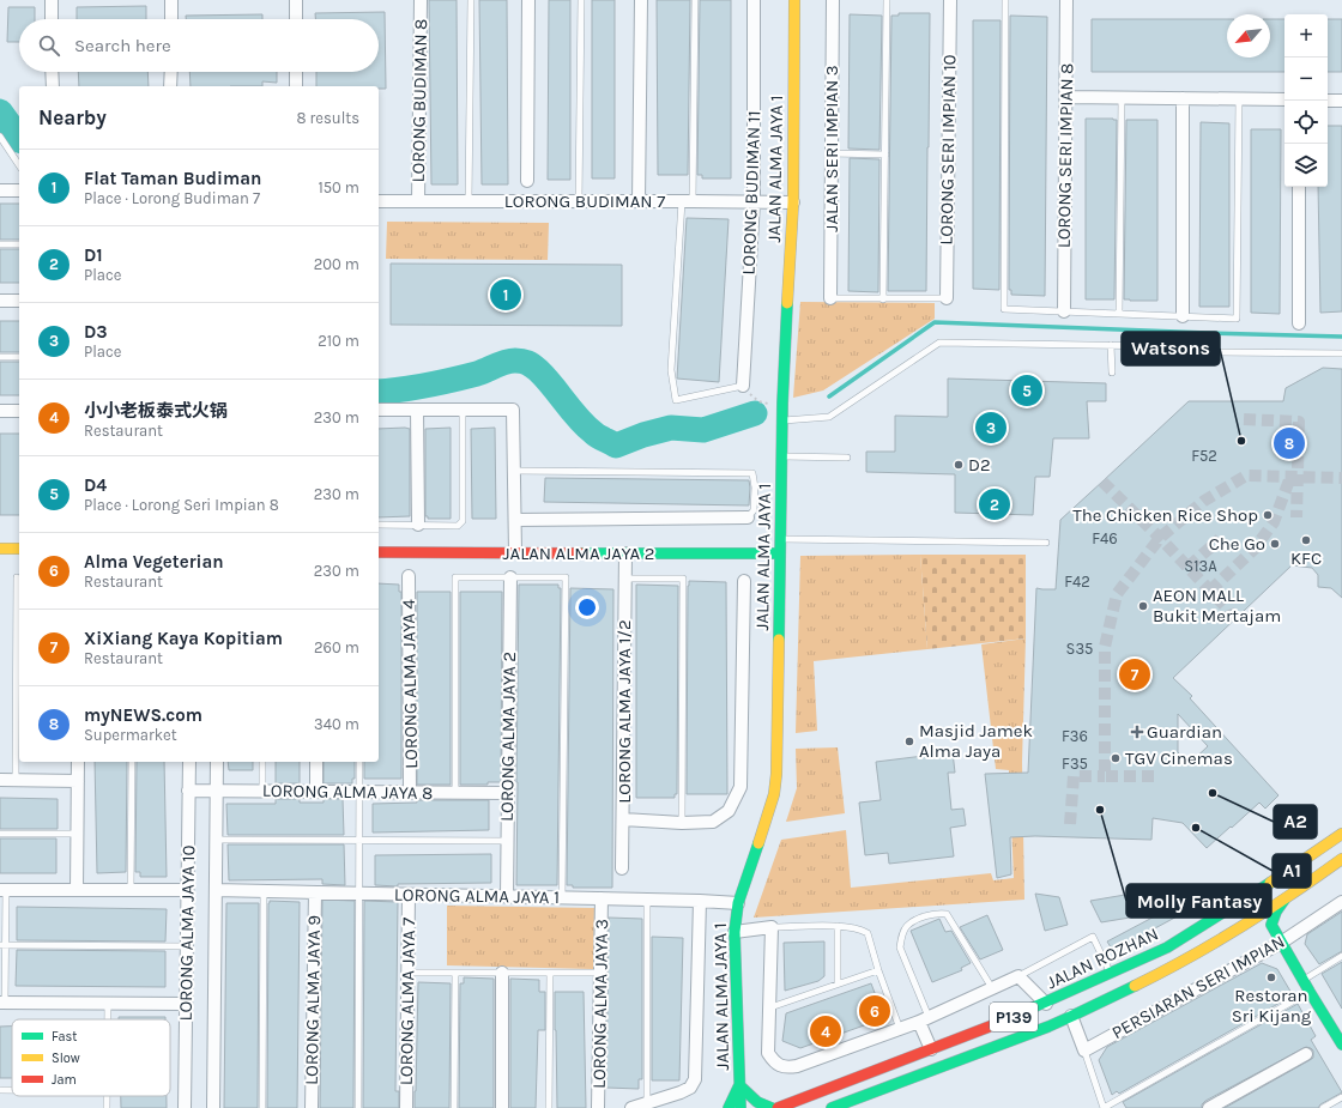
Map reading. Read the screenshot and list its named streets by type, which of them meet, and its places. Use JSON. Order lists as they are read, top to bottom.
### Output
{
  "streets": {
    "street": [
      "LORONG BUDIMAN 8",
      "JALAN SERI IMPIAN 3",
      "LORONG SERI IMPIAN 10",
      "LORONG SERI IMPIAN 8",
      "JALAN ALMA JAYA 1",
      "LORONG BUDIMAN 11",
      "LORONG BUDIMAN 7",
      "JALAN ALMA JAYA 2",
      "LORONG ALMA JAYA 4",
      "LORONG ALMA JAYA 1/2",
      "LORONG ALMA JAYA 2",
      "LORONG ALMA JAYA 8",
      "LORONG ALMA JAYA 1",
      "LORONG ALMA JAYA 10",
      "JALAN ROZHAN",
      "PERSIARAN SERI IMPIAN",
      "LORONG ALMA JAYA 9",
      "LORONG ALMA JAYA 7",
      "LORONG ALMA JAYA 3",
      "P139"
    ]
  },
  "crossings": [
    ["LORONG BUDIMAN 8", "LORONG BUDIMAN 7"],
    ["JALAN ALMA JAYA 1", "LORONG BUDIMAN 7"],
    ["JALAN ALMA JAYA 1", "JALAN ALMA JAYA 2"],
    ["JALAN ALMA JAYA 1", "LORONG ALMA JAYA 1"],
    ["LORONG BUDIMAN 11", "LORONG BUDIMAN 7"],
    ["JALAN ALMA JAYA 2", "LORONG ALMA JAYA 1/2"],
    ["LORONG ALMA JAYA 4", "LORONG ALMA JAYA 8"],
    ["LORONG ALMA JAYA 2", "LORONG ALMA JAYA 8"],
    ["LORONG ALMA JAYA 2", "LORONG ALMA JAYA 1"],
    ["LORONG ALMA JAYA 8", "LORONG ALMA JAYA 10"],
    ["LORONG ALMA JAYA 1", "LORONG ALMA JAYA 10"],
    ["LORONG ALMA JAYA 1", "LORONG ALMA JAYA 9"],
    ["LORONG ALMA JAYA 1", "LORONG ALMA JAYA 7"],
    ["LORONG ALMA JAYA 1", "LORONG ALMA JAYA 3"]
  ],
  "places": {
    "other": [
      "Watsons",
      "D2",
      "The Chicken Rice Shop",
      "KFC",
      "Che Go",
      "AEON MALL Bukit Mertajam",
      "Masjid Jamek Alma Jaya",
      "TGV Cinemas",
      "A2",
      "Molly Fantasy",
      "A1",
      "Restoran Sri Kijang"
    ],
    "health": ["Guardian"]
  },
  "house_numbers": [
    "F52",
    "F46",
    "S13A",
    "F42",
    "S35",
    "F36",
    "F35"
  ],
  "legend": ["Fast", "Slow", "Jam"],
  "north": "bottom left",
  "page": {
    "map_buttons": ["+", "−"],
    "search": "Search here",
    "heading": ["Nearby", "8 results"],
    "list": [
      {
        "mark": "1",
        "name": "Flat Taman Budiman",
        "note": "Place · Lorong Budiman 7",
        "value": "150 m"
      },
      {
        "mark": "2",
        "name": "D1",
        "note": "Place",
        "value": "200 m"
      },
      {
        "mark": "3",
        "name": "D3",
        "note": "Place",
        "value": "210 m"
      },
      {
        "mark": "4",
        "name": "小小老板泰式火锅",
        "note": "Restaurant",
        "value": "230 m"
      },
      {
        "mark": "5",
        "name": "D4",
        "note": "Place · Lorong Seri Impian 8",
        "value": "230 m"
      },
      {
        "mark": "6",
        "name": "Alma Vegeterian",
        "note": "Restaurant",
        "value": "230 m"
      },
      {
        "mark": "7",
        "name": "XiXiang Kaya Kopitiam",
        "note": "Restaurant",
        "value": "260 m"
      },
      {
        "mark": "8",
        "name": "myNEWS.com",
        "note": "Supermarket",
        "value": "340 m"
      }
    ],
    "pins": [
      "1",
      "5",
      "3",
      "8",
      "2",
      "7",
      "6",
      "4"
    ]
  }
}
